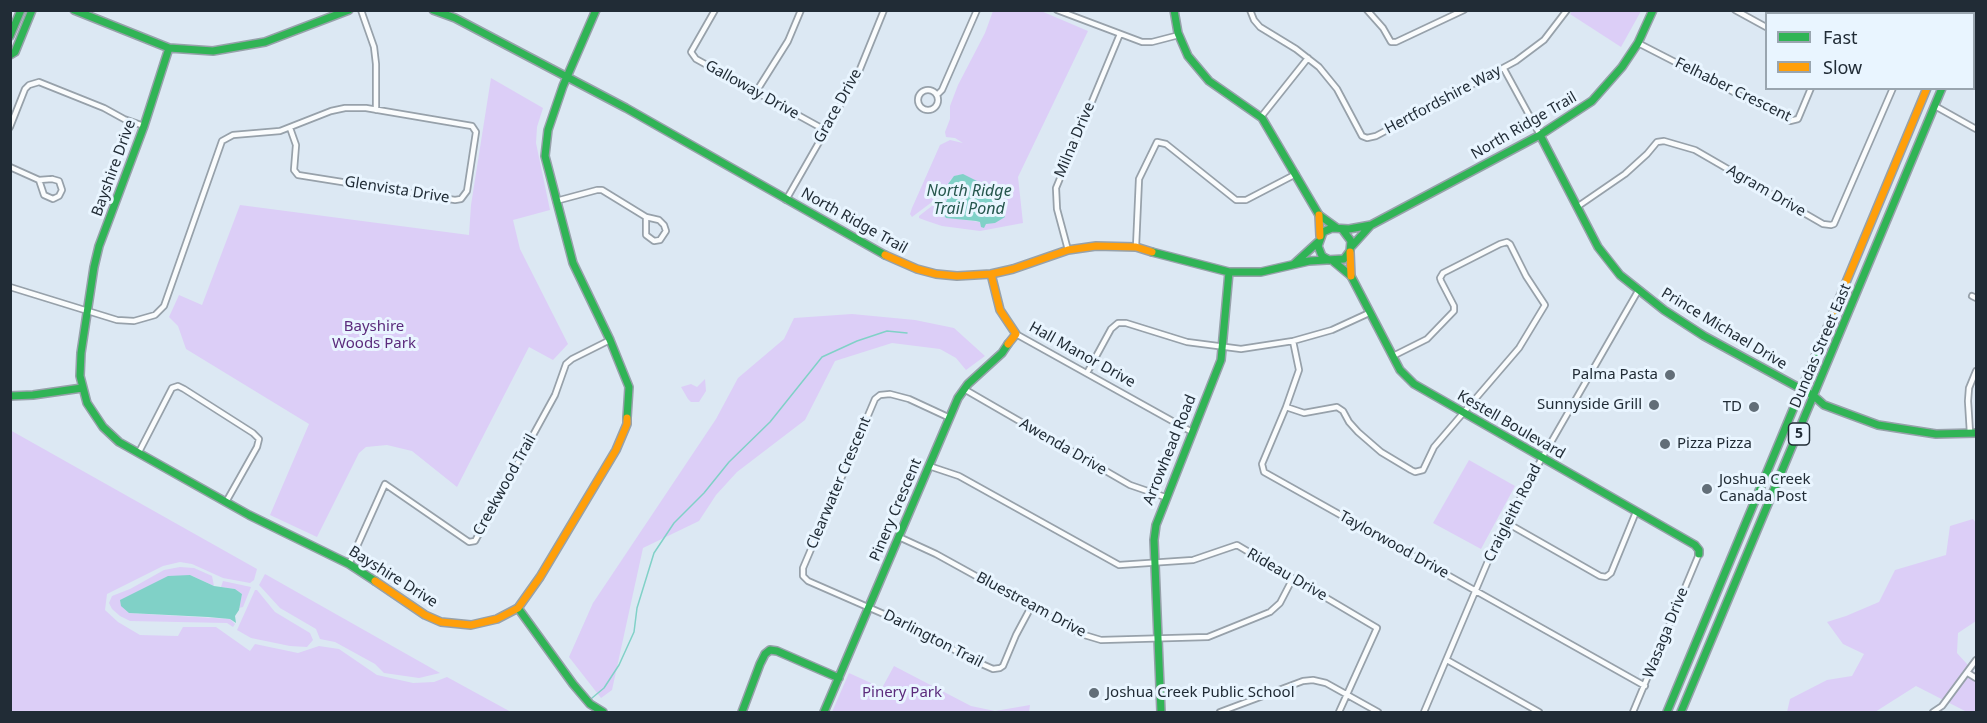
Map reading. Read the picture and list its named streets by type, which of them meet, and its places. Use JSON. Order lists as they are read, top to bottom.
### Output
{
  "streets": {
    "street": [
      "Galloway Drive",
      "Felhaber Crescent",
      "Hertfordshire Way",
      "Grace Drive",
      "North Ridge Trail",
      "Milna Drive",
      "Bayshire Drive",
      "Glenvista Drive",
      "Agram Drive",
      "Prince Michael Drive",
      "Dundas Street East",
      "Hall Manor Drive",
      "Kestell Boulevard",
      "5",
      "Awenda Drive",
      "Arrowhead Road",
      "Clearwater Crescent",
      "Creekwood Trail",
      "Pinery Crescent",
      "Craigleith Road",
      "Taylorwood Drive",
      "Rideau Drive",
      "Bluestream Drive",
      "Wasaga Drive",
      "Darlington Trail"
    ]
  },
  "crossings": [
    ["Galloway Drive", "Grace Drive"],
    ["Felhaber Crescent", "North Ridge Trail"],
    ["Grace Drive", "North Ridge Trail"],
    ["North Ridge Trail", "Milna Drive"],
    ["North Ridge Trail", "Bayshire Drive"],
    ["North Ridge Trail", "Prince Michael Drive"],
    ["North Ridge Trail", "Hall Manor Drive"],
    ["North Ridge Trail", "Kestell Boulevard"],
    ["North Ridge Trail", "Arrowhead Road"],
    ["Bayshire Drive", "Glenvista Drive"],
    ["Bayshire Drive", "Creekwood Trail"],
    ["Agram Drive", "Prince Michael Drive"],
    ["Prince Michael Drive", "Dundas Street East"],
    ["Prince Michael Drive", "Craigleith Road"],
    ["Hall Manor Drive", "Arrowhead Road"],
    ["Hall Manor Drive", "Pinery Crescent"],
    ["Kestell Boulevard", "Craigleith Road"],
    ["Kestell Boulevard", "Wasaga Drive"],
    ["Awenda Drive", "Arrowhead Road"],
    ["Awenda Drive", "Pinery Crescent"],
    ["Arrowhead Road", "Rideau Drive"],
    ["Arrowhead Road", "Bluestream Drive"],
    ["Clearwater Crescent", "Pinery Crescent"],
    ["Clearwater Crescent", "Darlington Trail"],
    ["Pinery Crescent", "Rideau Drive"],
    ["Pinery Crescent", "Bluestream Drive"],
    ["Pinery Crescent", "Darlington Trail"],
    ["Craigleith Road", "Taylorwood Drive"],
    ["Taylorwood Drive", "Wasaga Drive"],
    ["Rideau Drive", "Bluestream Drive"],
    ["Bluestream Drive", "Darlington Trail"]
  ],
  "water": ["North Ridge Trail Pond"],
  "parks": ["Bayshire Woods Park", "Pinery Park"],
  "places": [
    "Palma Pasta",
    "Sunnyside Grill",
    "TD",
    "Pizza Pizza",
    "Joshua Creek Canada Post",
    "Joshua Creek Public School"
  ],
  "legend": ["Fast", "Slow"]
}
